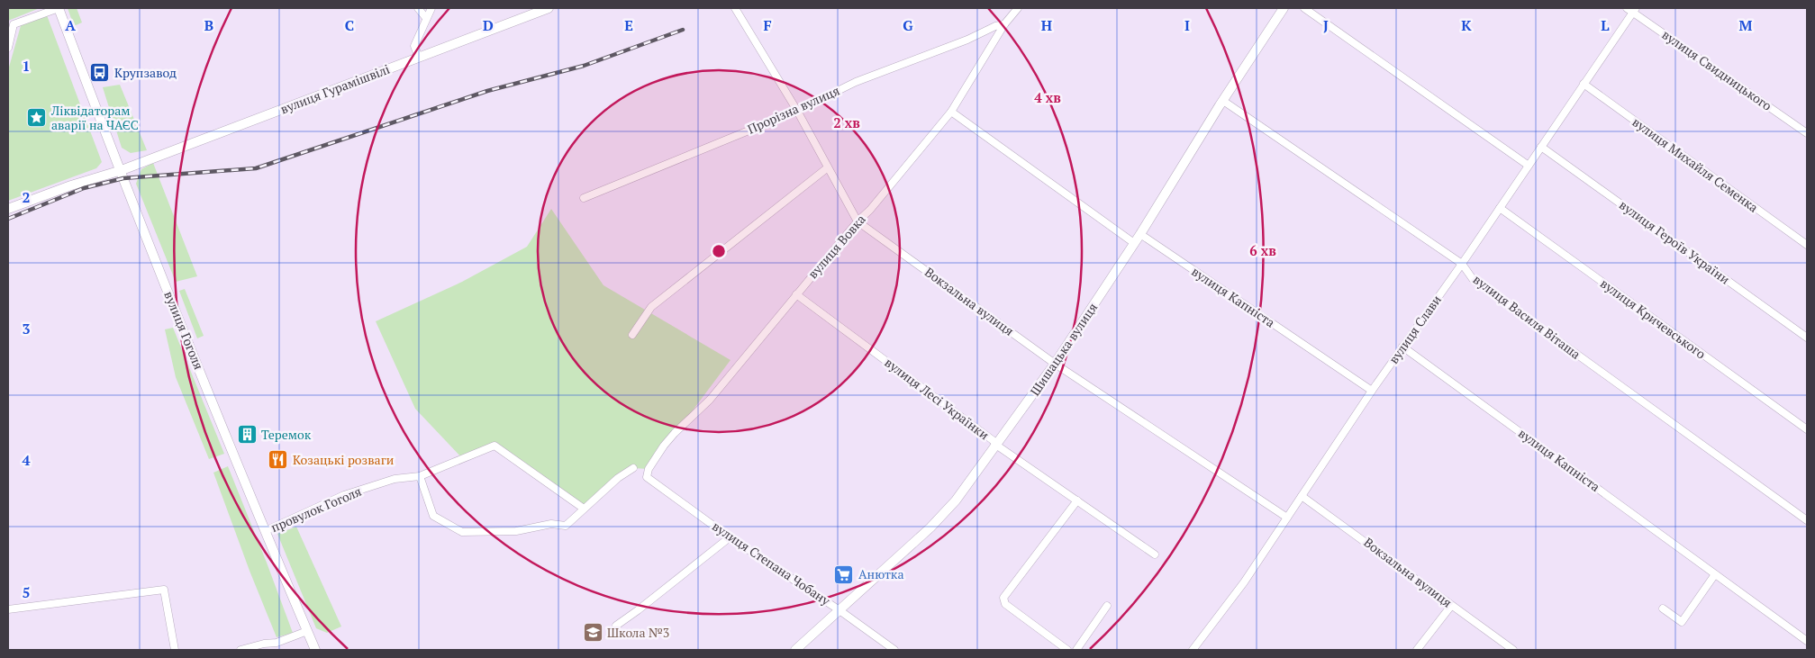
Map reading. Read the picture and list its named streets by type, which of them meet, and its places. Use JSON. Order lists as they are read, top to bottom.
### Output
{
  "streets": {
    "street": [
      "вулиця Свидницького",
      "вулиця Гурамішвілі",
      "Прорізна вулиця",
      "вулиця Михайля Семенка",
      "вулиця Героїв України",
      "вулиця Вовка",
      "вулиця Капніста",
      "Вокзальна вулиця",
      "вулиця Василя Віташа",
      "вулиця Кричевського",
      "вулиця Слави",
      "вулиця Гоголя",
      "Шишацька вулиця",
      "вулиця Лесі Українки",
      "провулок Гоголя",
      "вулиця Степана Чобану"
    ]
  },
  "crossings": [
    ["вулиця Свидницького", "вулиця Слави"],
    ["вулиця Гурамішвілі", "вулиця Гоголя"],
    ["Прорізна вулиця", "вулиця Вовка"],
    ["Прорізна вулиця", "Вокзальна вулиця"],
    ["вулиця Михайля Семенка", "вулиця Слави"],
    ["вулиця Героїв України", "вулиця Слави"],
    ["вулиця Вовка", "Вокзальна вулиця"],
    ["вулиця Вовка", "вулиця Лесі Українки"],
    ["вулиця Вовка", "вулиця Степана Чобану"],
    ["вулиця Капніста", "вулиця Слави"],
    ["вулиця Капніста", "Шишацька вулиця"],
    ["Вокзальна вулиця", "вулиця Слави"],
    ["Вокзальна вулиця", "Шишацька вулиця"],
    ["вулиця Василя Віташа", "вулиця Слави"],
    ["вулиця Василя Віташа", "Шишацька вулиця"],
    ["вулиця Кричевського", "вулиця Слави"],
    ["вулиця Гоголя", "провулок Гоголя"],
    ["Шишацька вулиця", "вулиця Лесі Українки"],
    ["Шишацька вулиця", "вулиця Степана Чобану"]
  ],
  "places": {
    "bus stop": ["Крупзавод"],
    "place": ["Ліквідаторам аварії на ЧАЄС"],
    "building": ["Теремок"],
    "restaurant": ["Козацькі розваги"],
    "supermarket": ["Анютка"],
    "school or university": ["Школа №3"]
  },
  "grid": {
    "columns": [
      "A",
      "B",
      "C",
      "D",
      "E",
      "F",
      "G",
      "H",
      "I",
      "J",
      "K",
      "L",
      "M"
    ],
    "rows": [
      "1",
      "2",
      "3",
      "4",
      "5"
    ]
  },
  "rings": ["4 хв", "2 хв", "6 хв"]
}
